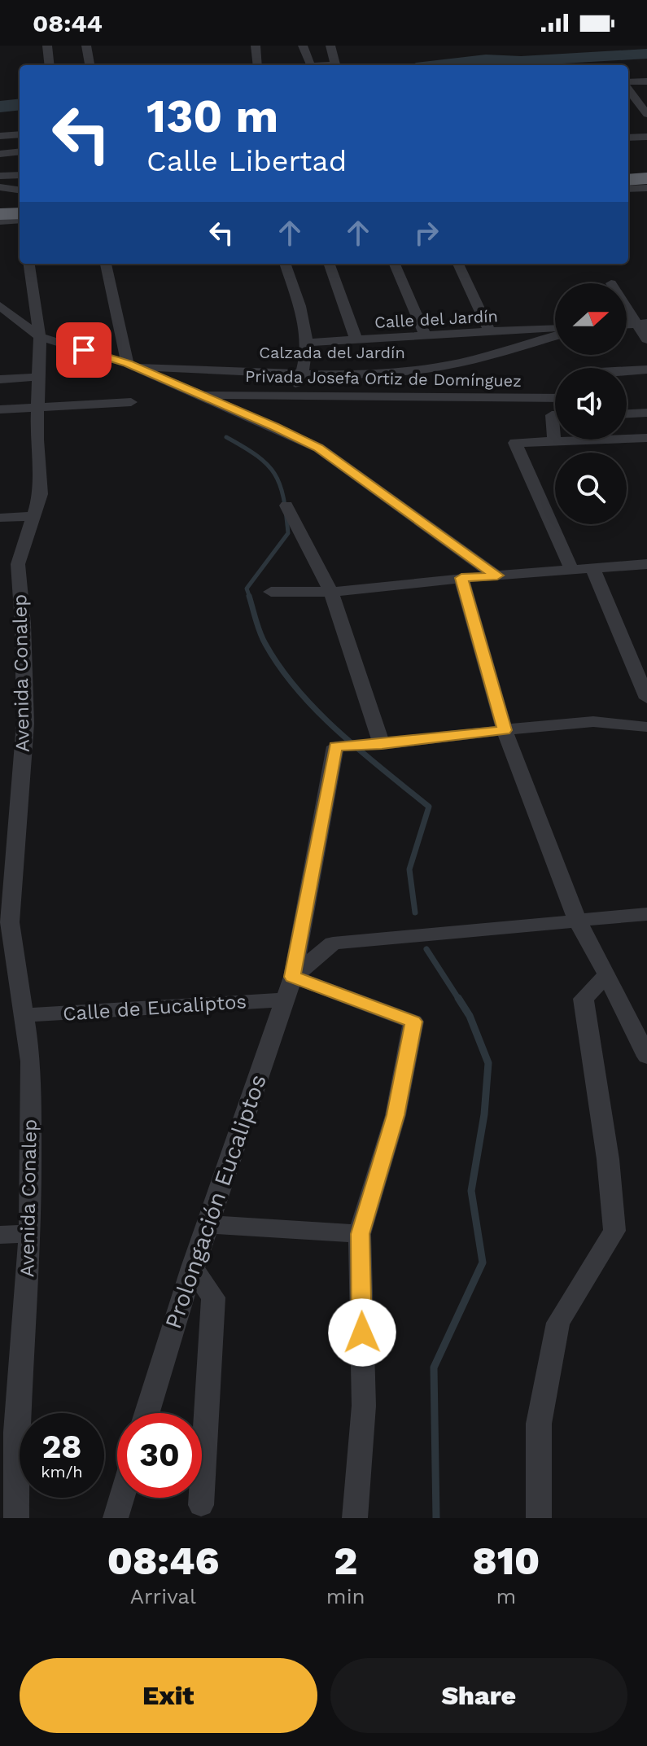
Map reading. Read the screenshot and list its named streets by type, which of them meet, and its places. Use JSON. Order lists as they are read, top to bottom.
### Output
{
  "streets": {
    "street": [
      "Calle del Jardín",
      "Calzada del Jardín",
      "Privada Josefa Ortiz de Domínguez",
      "Avenida Conalep",
      "Calle de Eucaliptos",
      "Prolongación Eucaliptos"
    ]
  },
  "crossings": [
    ["Avenida Conalep", "Calle de Eucaliptos"],
    ["Calle de Eucaliptos", "Prolongación Eucaliptos"]
  ],
  "north": "right",
  "page": {
    "status": "08:44",
    "turn": ["130 m", "Calle Libertad"],
    "speed": "28 km/h",
    "limit": "30",
    "eta": [
      "08:46",
      "Arrival",
      "2",
      "min",
      "810",
      "m"
    ],
    "buttons": ["Exit", "Share"]
  }
}
